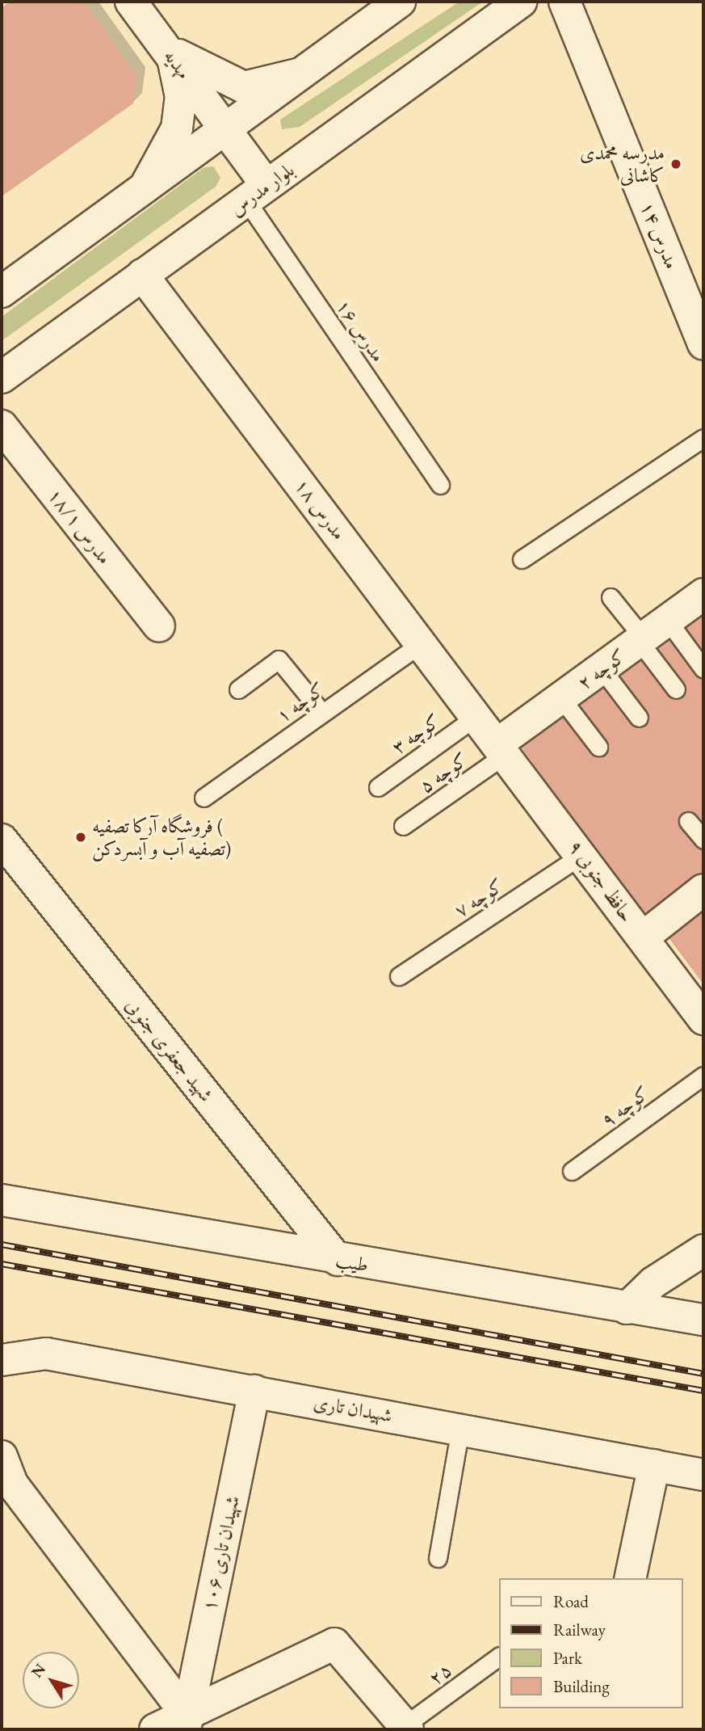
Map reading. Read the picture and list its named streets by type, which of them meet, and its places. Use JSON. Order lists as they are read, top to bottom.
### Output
{
  "streets": {
    "street": [
      "مهدیه",
      "بلوار مدرس",
      "مدرس ۱۴",
      "مدرس ۱۸",
      "مدرس ۱۸/۱",
      "کوچه ۲",
      "حافظ جنوبی ۹",
      "شهید جعفری جنوبی",
      "طیب",
      "شهیدان تاری",
      "شهیدان تاری ۱۰۶"
    ],
    "lane": [
      "مدرس ۱۶",
      "کوچه ۱",
      "کوچه ۳",
      "کوچه ۵",
      "کوچه ۷",
      "کوچه ۹",
      "۲۵"
    ]
  },
  "crossings": [
    ["مهدیه", "بلوار مدرس"],
    ["مهدیه", "مدرس ۱۶"],
    ["بلوار مدرس", "مدرس ۱۶"],
    ["بلوار مدرس", "مدرس ۱۸"],
    ["مدرس ۱۸", "کوچه ۲"],
    ["مدرس ۱۸", "کوچه ۱"],
    ["مدرس ۱۸", "کوچه ۳"],
    ["مدرس ۱۸", "کوچه ۵"],
    ["مدرس ۱۸", "حافظ جنوبی ۹"],
    ["کوچه ۲", "کوچه ۵"],
    ["کوچه ۲", "حافظ جنوبی ۹"],
    ["کوچه ۵", "حافظ جنوبی ۹"],
    ["حافظ جنوبی ۹", "کوچه ۷"],
    ["شهید جعفری جنوبی", "طیب"],
    ["شهیدان تاری", "شهیدان تاری ۱۰۶"]
  ],
  "places": ["مدرسه محمدی کاشانی", "فروشگاه آرکا تصفیه ( تصفیه آب و آبسردکن)"],
  "legend": [
    "Road",
    "Railway",
    "Park",
    "Building"
  ],
  "north": "top left"
}
